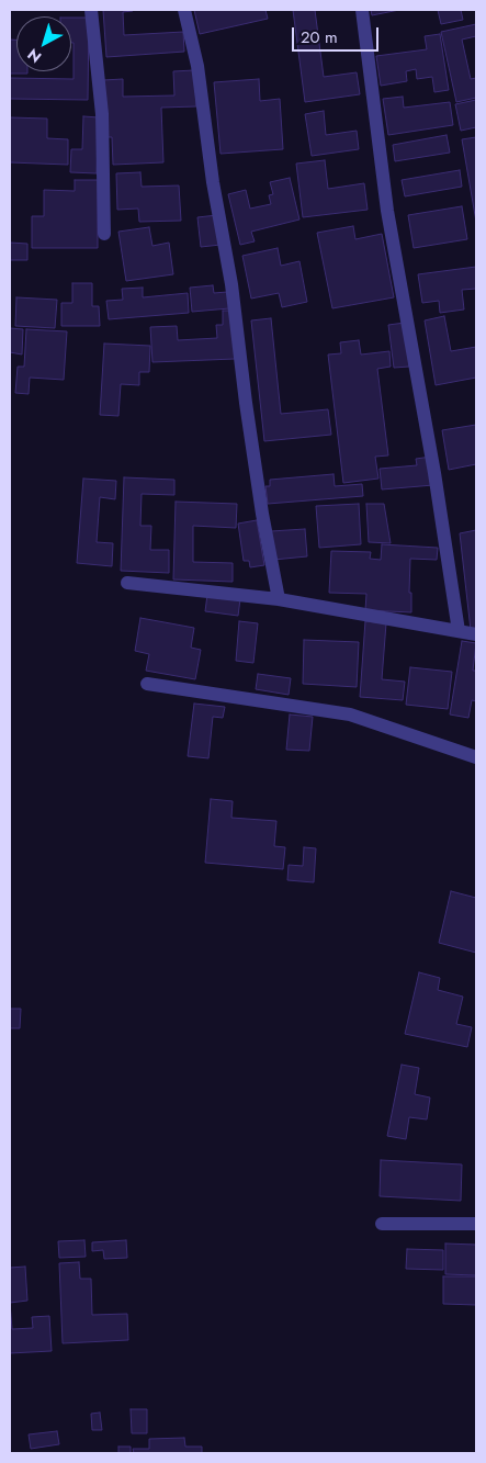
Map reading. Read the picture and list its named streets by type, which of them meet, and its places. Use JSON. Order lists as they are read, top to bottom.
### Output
{
  "scale_bar": "20 m",
  "north": "bottom left"
}
